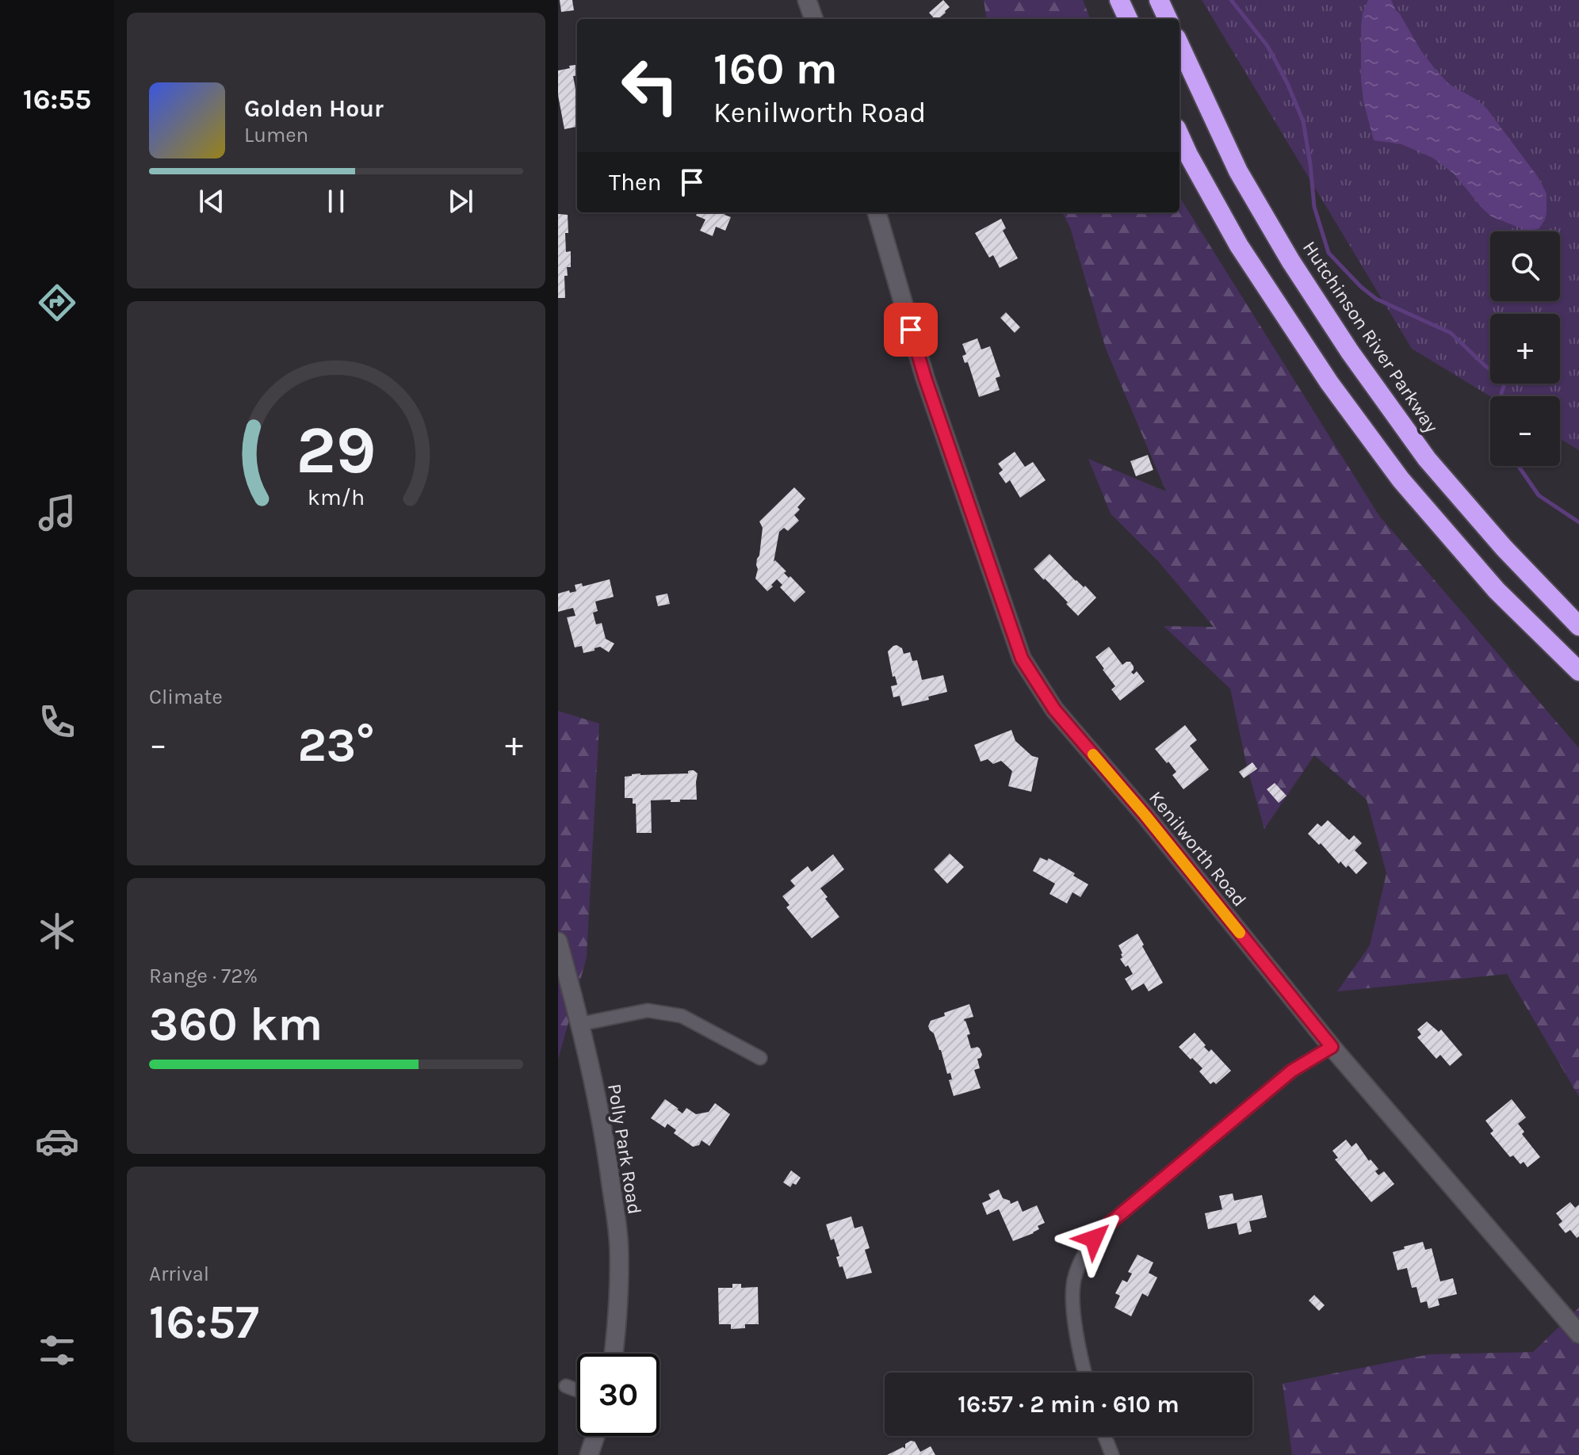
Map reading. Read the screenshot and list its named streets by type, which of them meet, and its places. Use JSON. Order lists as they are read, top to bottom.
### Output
{
  "streets": {
    "highway": ["Hutchinson River Parkway"],
    "street": ["Kenilworth Road", "Polly Park Road"]
  },
  "page": {
    "tabs": "16:55",
    "turn": ["160 m", "Kenilworth Road"],
    "song": ["Golden Hour", "Lumen"],
    "then": "Then",
    "map_buttons": ["+", "−"],
    "tile": [
      "Climate",
      ["Range · 72%", "360 km"],
      ["Arrival", "16:57"]
    ],
    "heat": ["−", "23°", "+"],
    "limit": "30",
    "trip": "16:57 · 2 min · 610 m",
    "gauge": ["29", "km/h"]
  }
}
